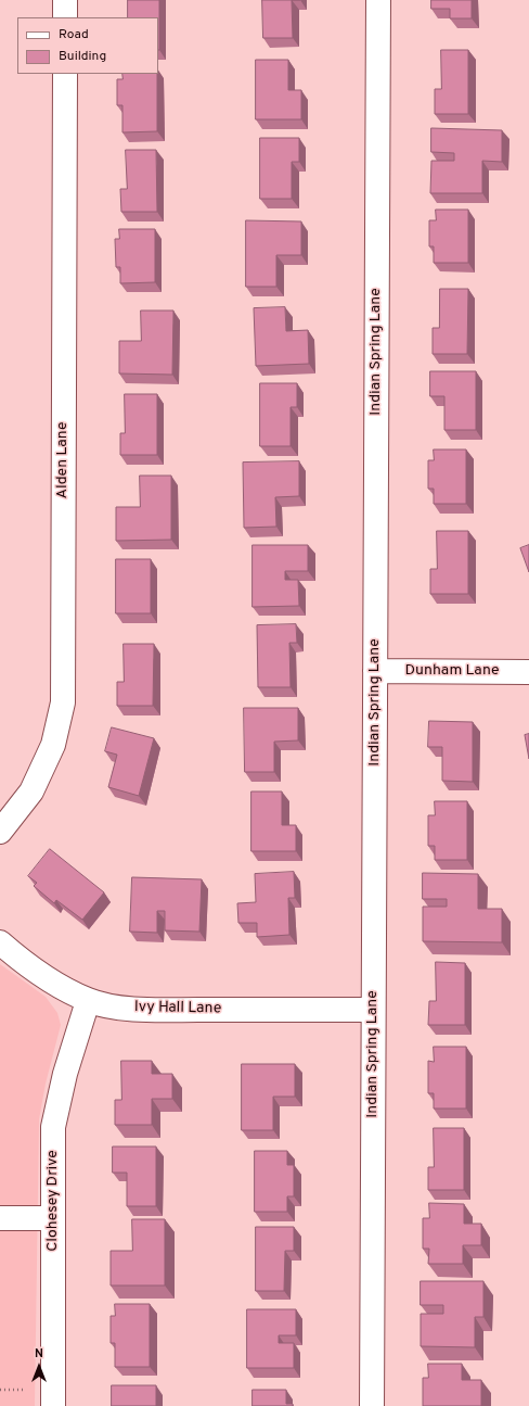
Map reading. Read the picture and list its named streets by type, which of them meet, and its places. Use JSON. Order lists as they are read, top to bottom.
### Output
{
  "streets": {
    "street": [
      "Indian Spring Lane",
      "Alden Lane",
      "Dunham Lane",
      "Ivy Hall Lane",
      "Clohesey Drive"
    ]
  },
  "crossings": [
    ["Indian Spring Lane", "Dunham Lane"],
    ["Indian Spring Lane", "Ivy Hall Lane"],
    ["Ivy Hall Lane", "Clohesey Drive"]
  ],
  "legend": ["Road", "Building"],
  "north": "top"
}
